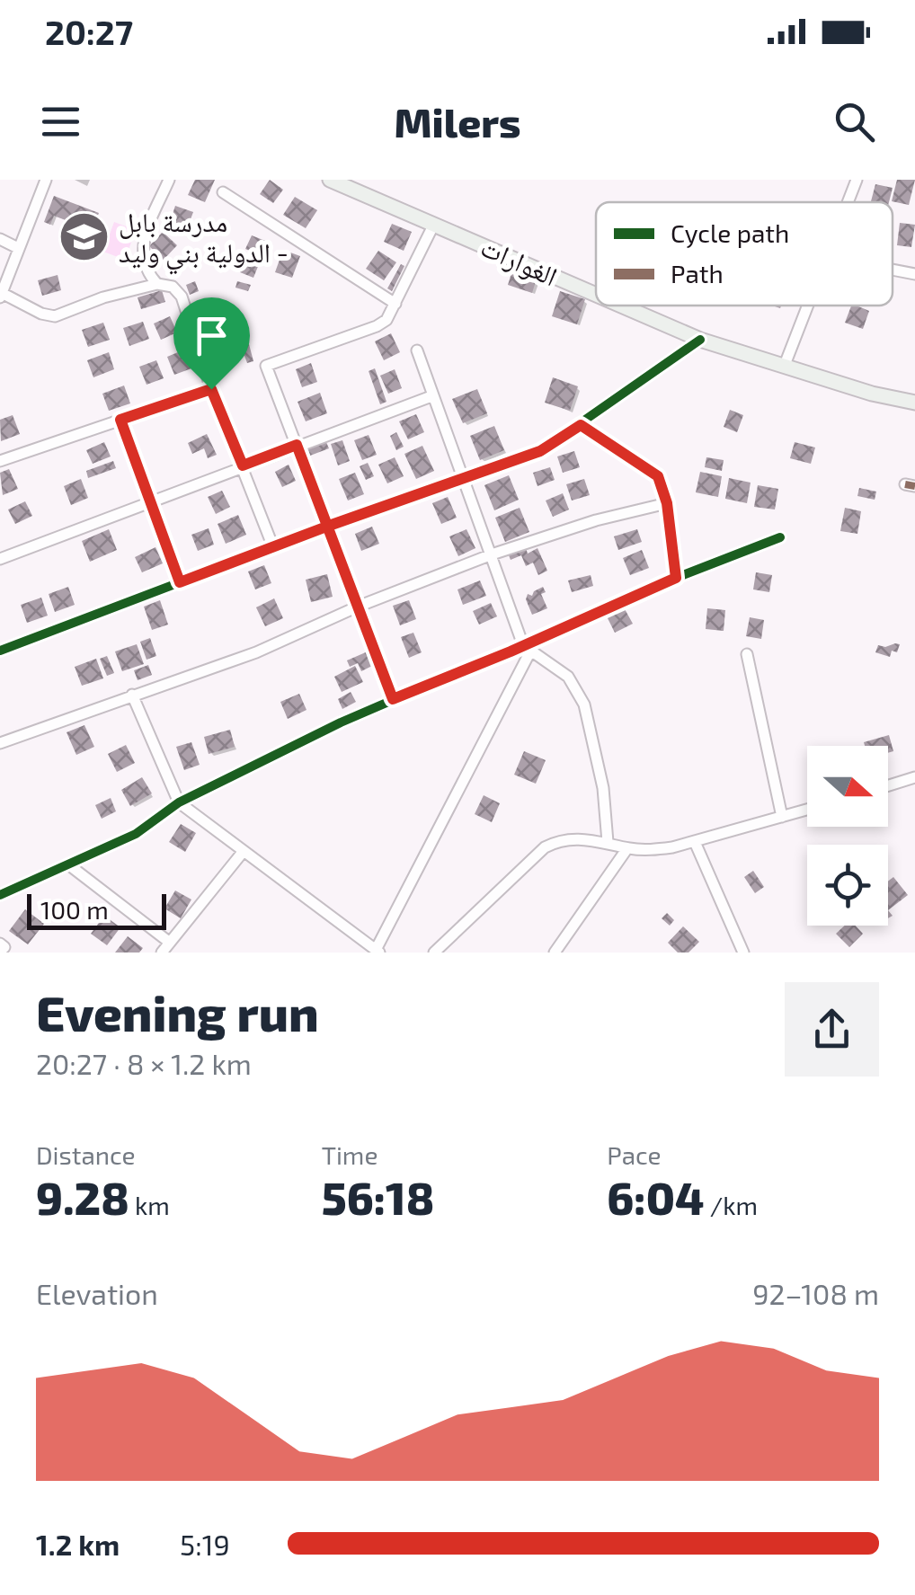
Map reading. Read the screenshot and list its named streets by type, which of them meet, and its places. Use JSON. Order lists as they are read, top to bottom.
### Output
{
  "streets": {
    "street": ["الغوارات"]
  },
  "places": {
    "school or university": ["مدرسة بابل الدولية بني وليد -"]
  },
  "legend": ["Cycle path", "Path"],
  "scale_bar": "100 m",
  "north": "right",
  "page": {
    "status": "20:27",
    "header": "Milers",
    "scale": "100 m",
    "heading": ["Evening run", "20:27 · 8 × 1.2 km"],
    "stats": [
      ["Distance", "9.28 km"],
      ["Time", "56:18"],
      ["Pace", "6:04 /km"]
    ],
    "chart": ["Elevation", "92–108 m"],
    "list": [
      {
        "name": "1.2 km",
        "note": "5:19"
      }
    ]
  }
}
